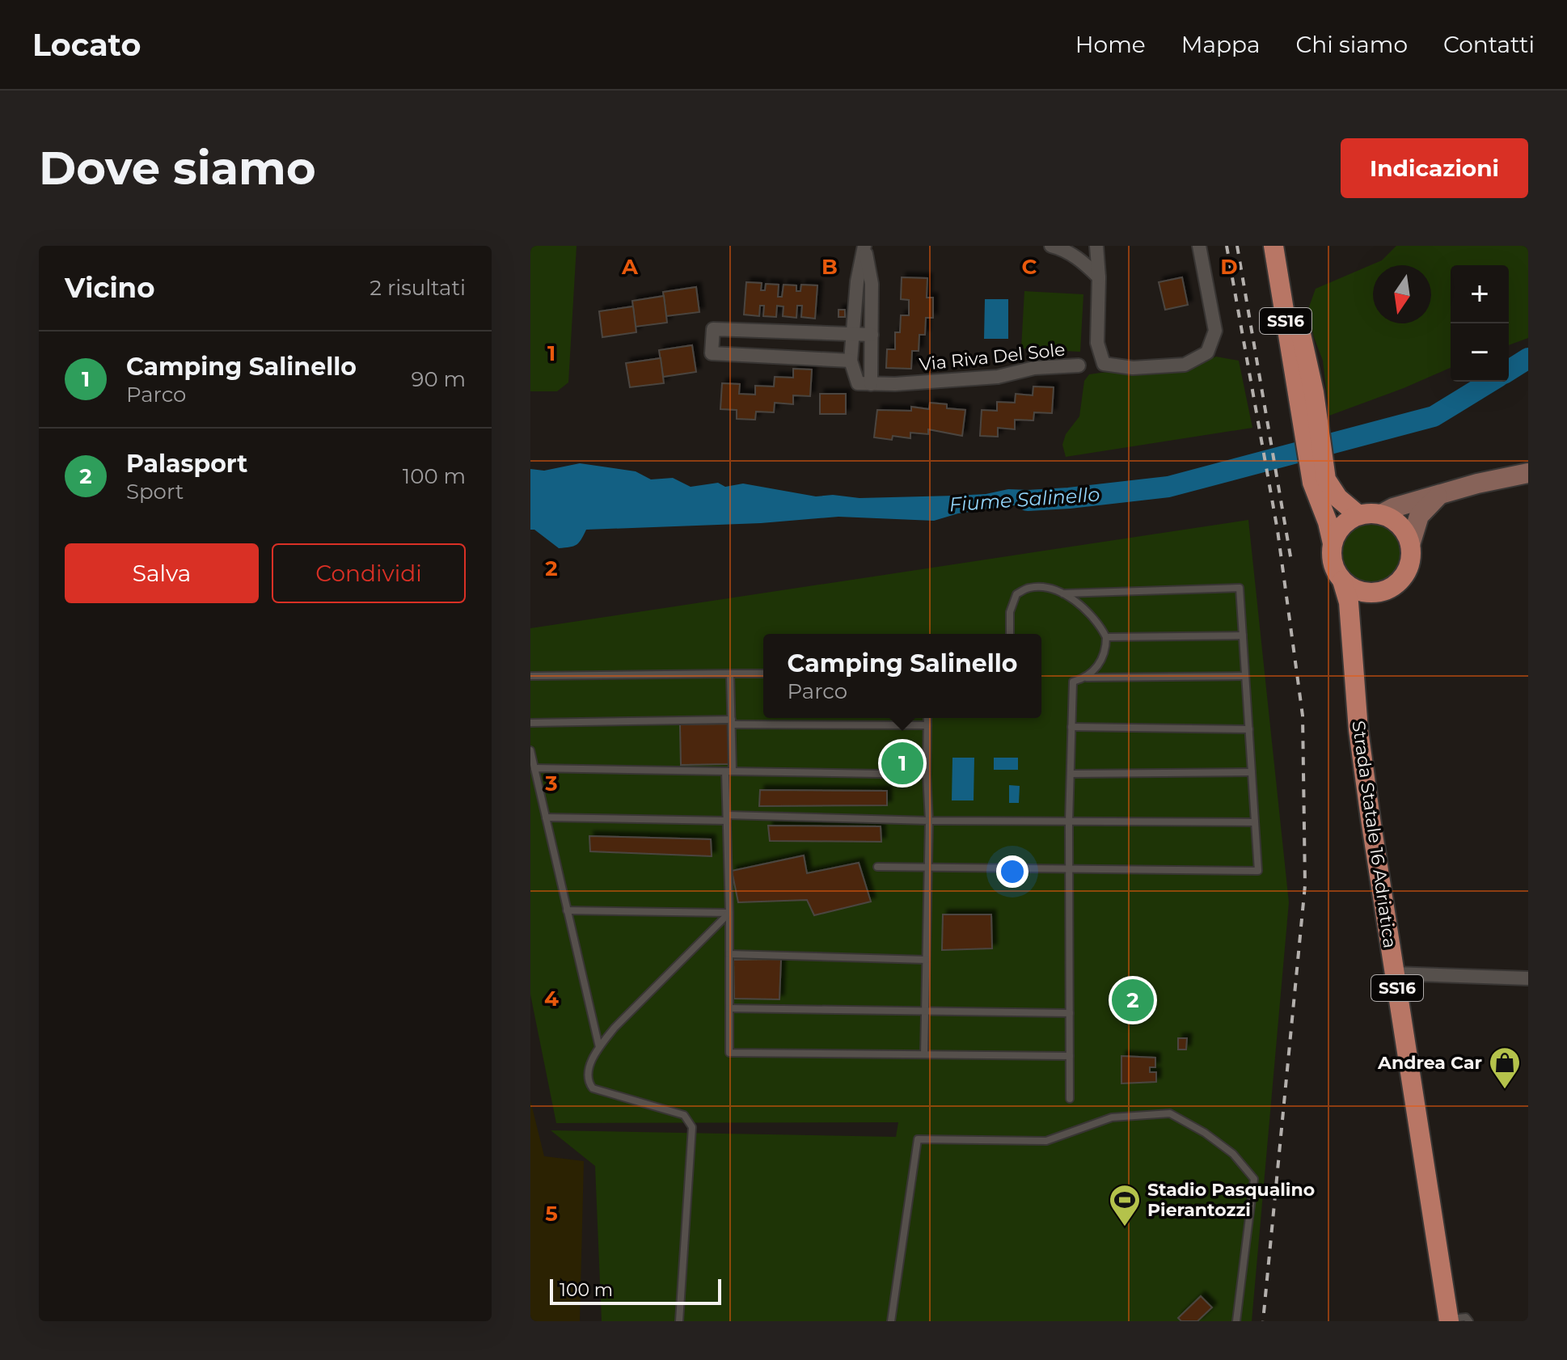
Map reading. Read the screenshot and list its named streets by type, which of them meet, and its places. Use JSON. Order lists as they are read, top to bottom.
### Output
{
  "streets": {
    "main road": ["SS16", "Strada Statale 16 Adriatica"],
    "street": ["Via Riva Del Sole"]
  },
  "water": ["Fiume Salinello"],
  "places": {
    "shop": ["Andrea Car"],
    "sports": ["Stadio Pasqualino Pierantozzi"]
  },
  "scale_bar": "100 m",
  "north": "bottom",
  "page": {
    "header": "Locato",
    "nav": [
      "Home",
      "Mappa",
      "Chi siamo",
      "Contatti"
    ],
    "buttons": [
      "Indicazioni",
      ["Salva", "Condividi"]
    ],
    "title": "Dove siamo",
    "heading": ["Vicino", "2 risultati"],
    "map_buttons": ["+", "−"],
    "list": [
      {
        "mark": "1",
        "name": "Camping Salinello",
        "note": "Parco",
        "value": "90 m"
      },
      {
        "mark": "2",
        "name": "Palasport",
        "note": "Sport",
        "value": "100 m"
      }
    ],
    "popup": ["Camping Salinello", "Parco"],
    "pins": ["1", "2"],
    "scale": "100 m"
  },
  "grid": {
    "columns": [
      "A",
      "B",
      "C",
      "D"
    ],
    "rows": [
      "1",
      "2",
      "3",
      "4",
      "5"
    ]
  }
}
